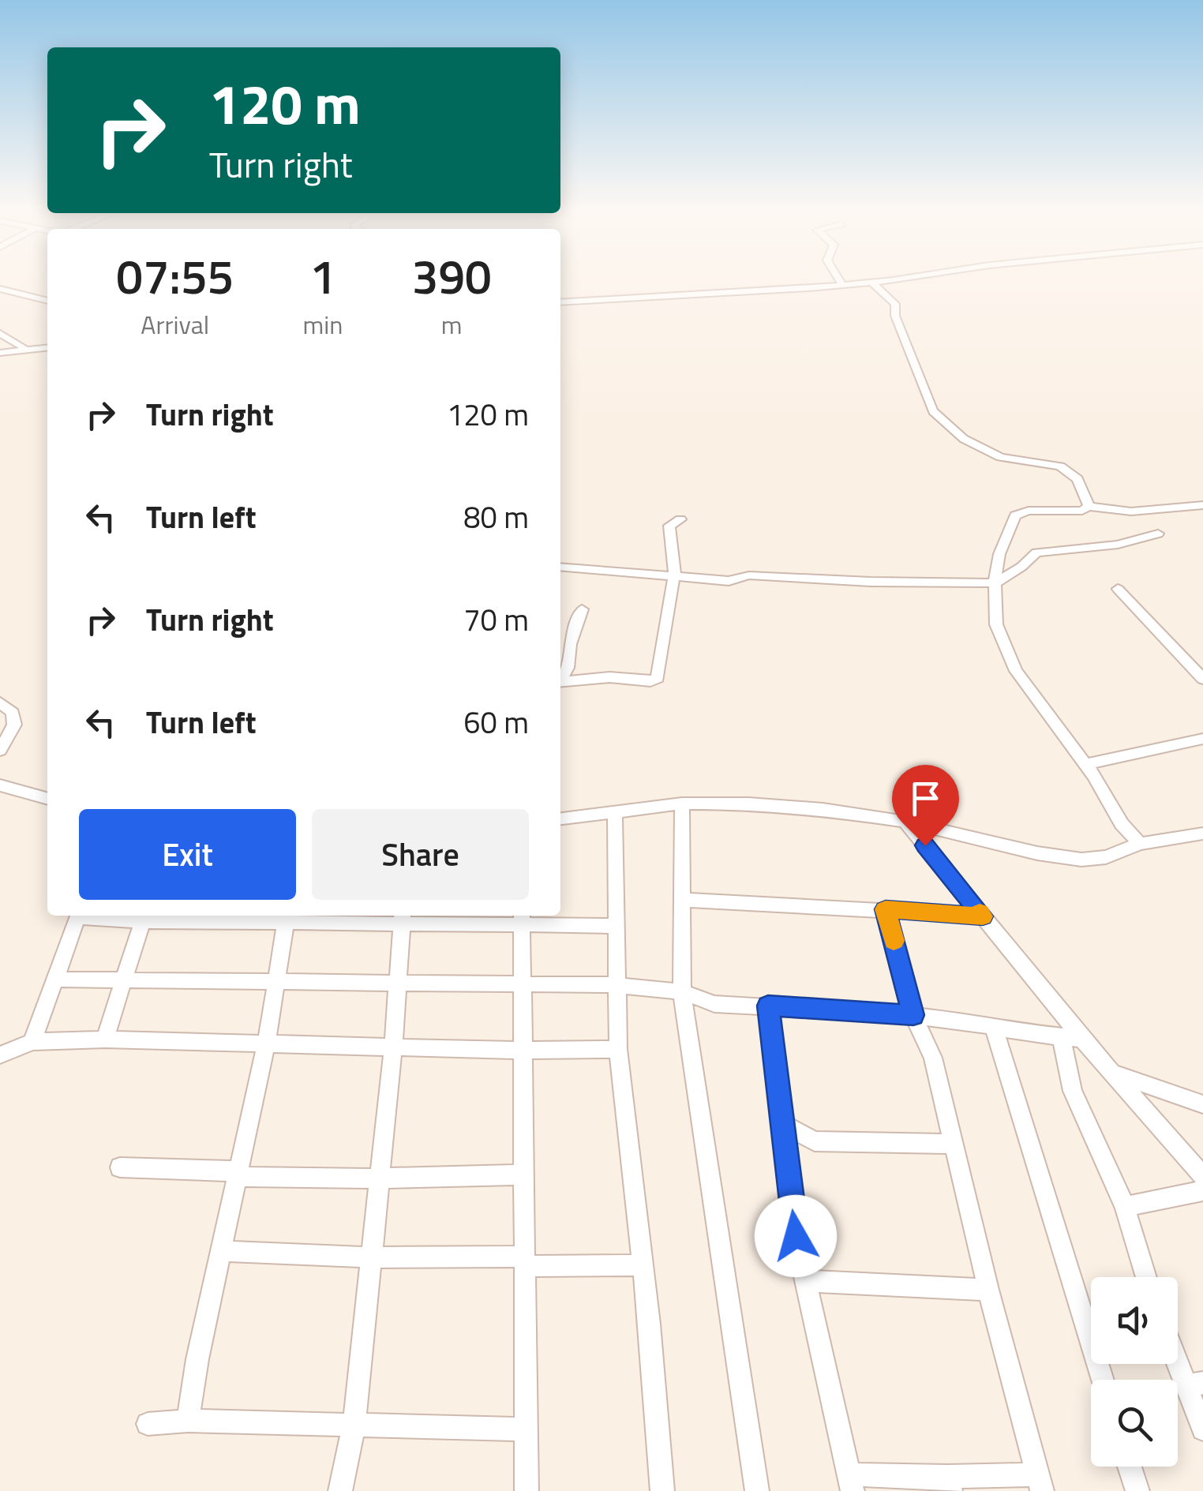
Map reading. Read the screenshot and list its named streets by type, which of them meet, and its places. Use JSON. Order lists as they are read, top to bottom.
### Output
{
  "page": {
    "turn": ["120 m", "Turn right"],
    "eta": [
      "07:55",
      "Arrival",
      "1",
      "min",
      "390",
      "m"
    ],
    "list": [
      {
        "name": "Turn right",
        "value": "120 m"
      },
      {
        "name": "Turn left",
        "value": "80 m"
      },
      {
        "name": "Turn right",
        "value": "70 m"
      },
      {
        "name": "Turn left",
        "value": "60 m"
      }
    ],
    "buttons": ["Exit", "Share"]
  }
}
